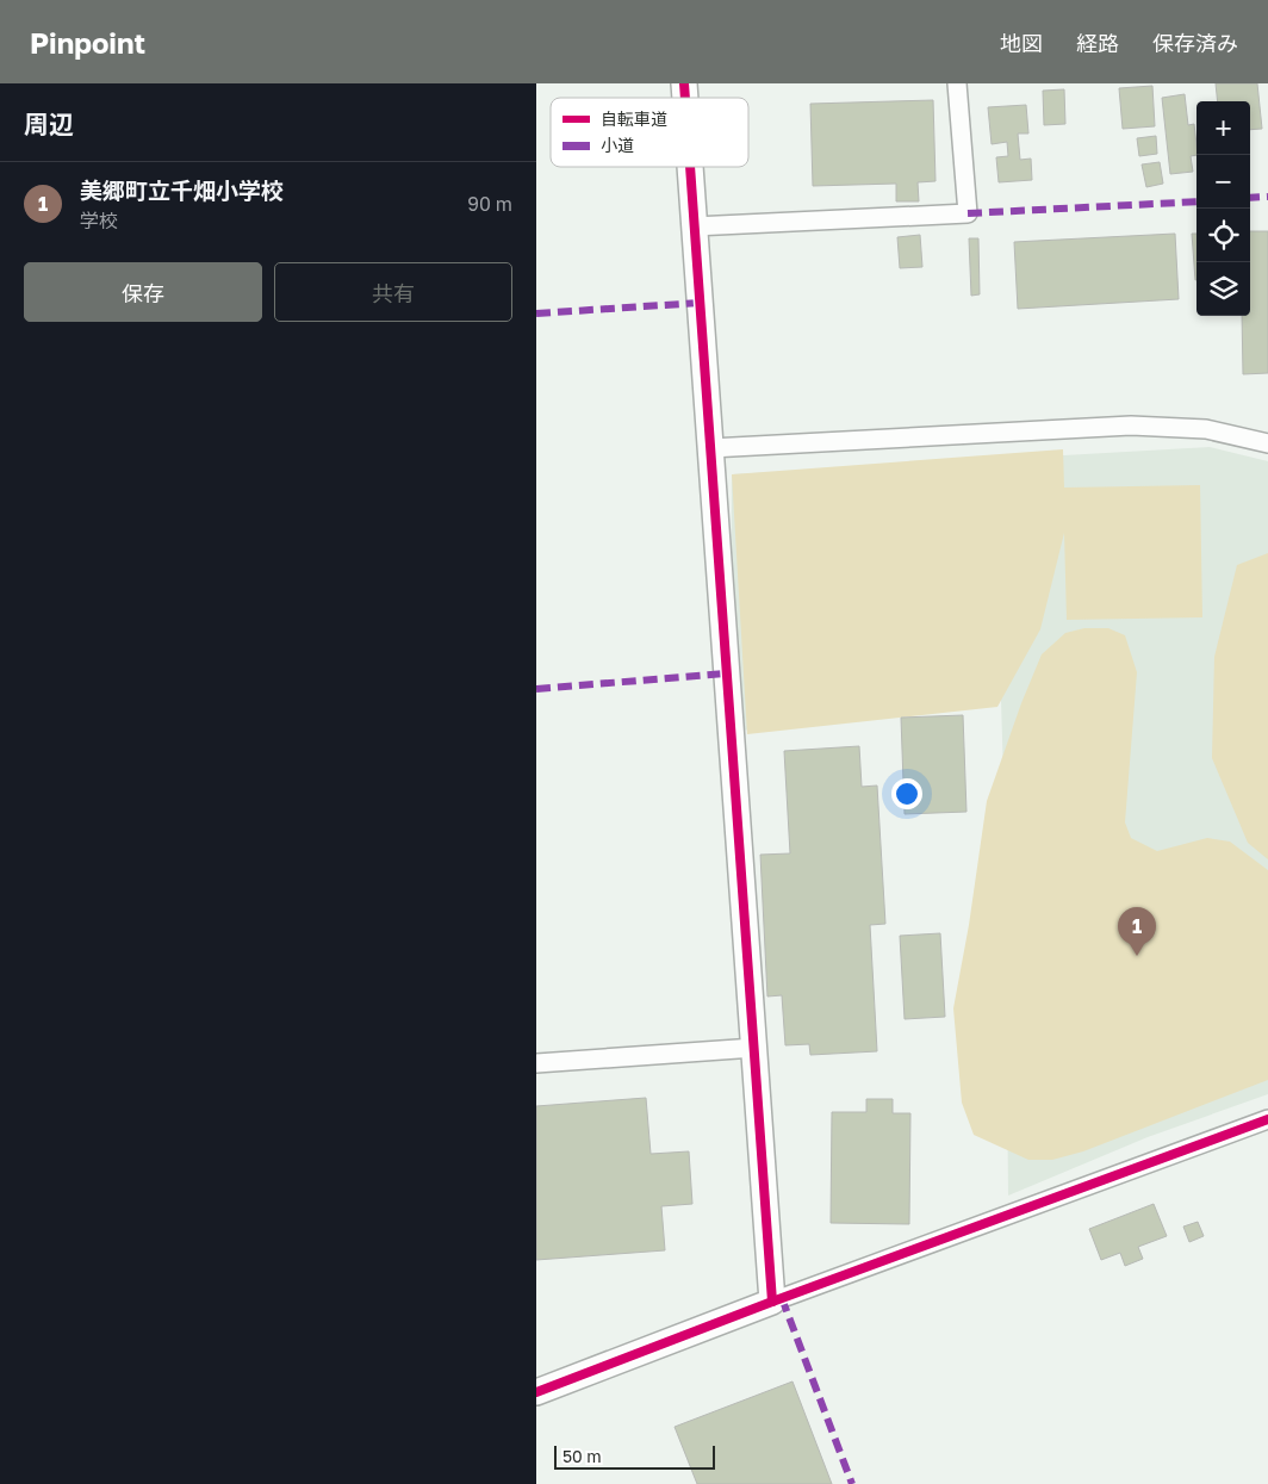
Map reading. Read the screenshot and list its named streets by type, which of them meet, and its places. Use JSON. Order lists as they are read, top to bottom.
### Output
{
  "legend": ["自転車道", "小道"],
  "scale_bar": "50 m",
  "page": {
    "header": "Pinpoint",
    "nav": ["地図", "経路", "保存済み"],
    "heading": "周辺",
    "map_buttons": ["+", "−"],
    "list": [
      {
        "mark": "1",
        "name": "美郷町立千畑小学校",
        "note": "学校",
        "value": "90 m"
      }
    ],
    "buttons": ["保存", "共有"],
    "pins": "1",
    "scale": "50 m"
  }
}
